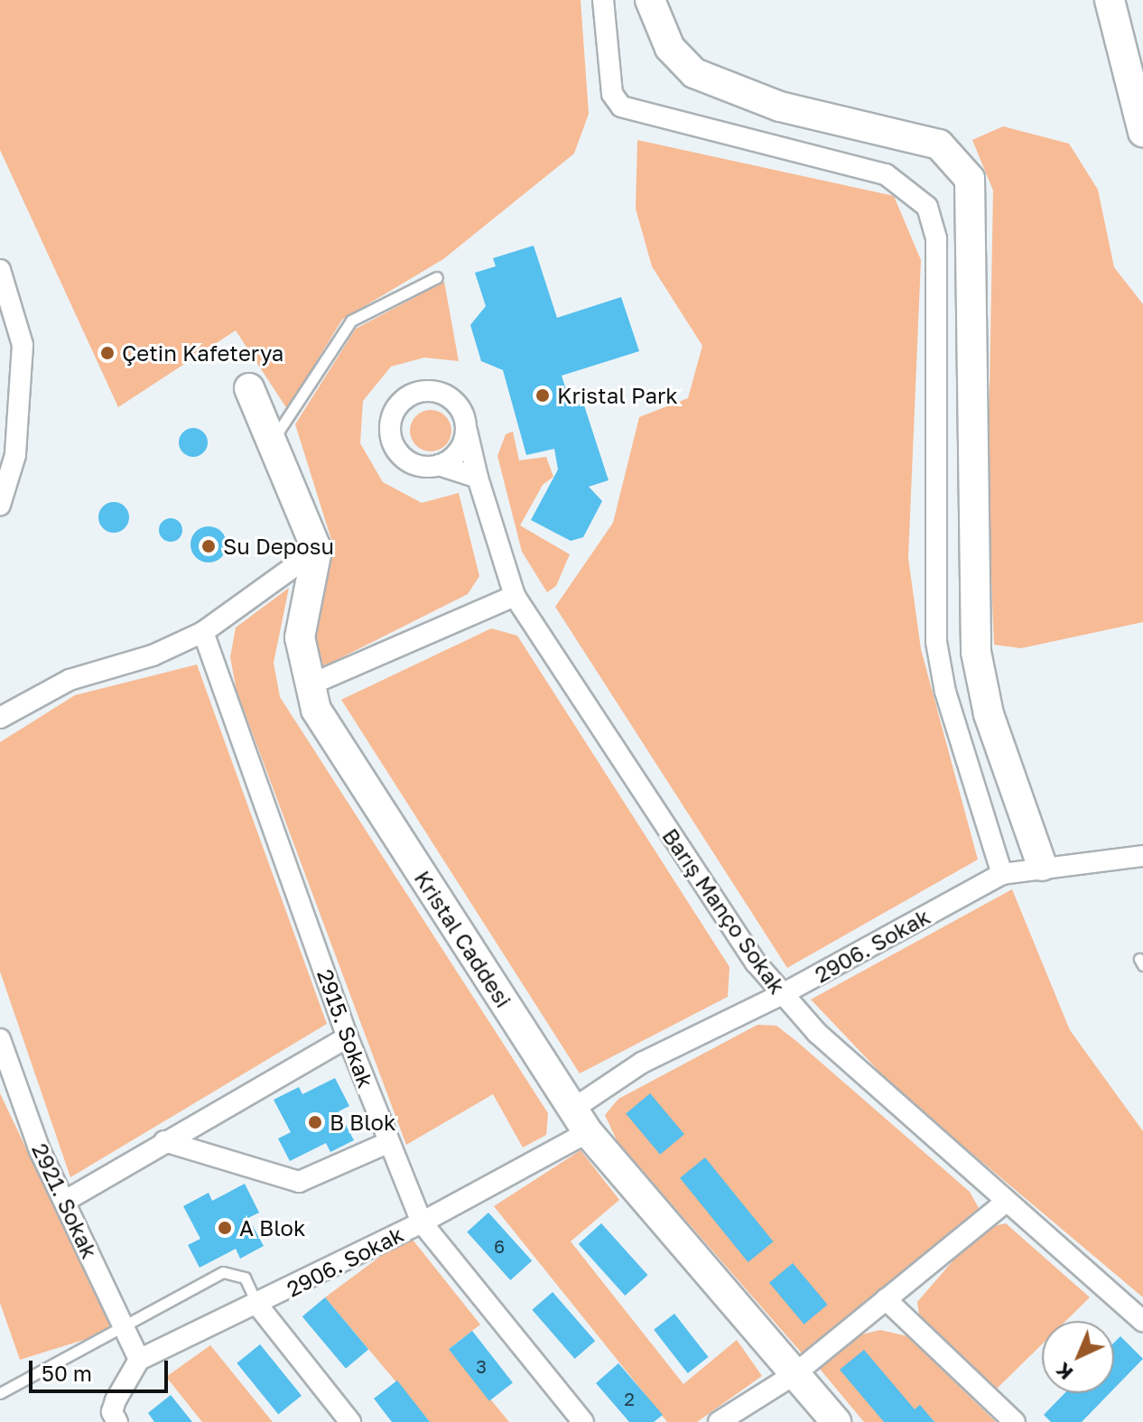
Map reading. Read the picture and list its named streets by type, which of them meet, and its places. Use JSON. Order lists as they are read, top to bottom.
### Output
{
  "streets": {
    "street": [
      "Barış Manço Sokak",
      "Kristal Caddesi",
      "2906. Sokak",
      "2915. Sokak",
      "2921. Sokak"
    ]
  },
  "crossings": [
    ["Barış Manço Sokak", "2906. Sokak"],
    ["Kristal Caddesi", "2906. Sokak"],
    ["2906. Sokak", "2915. Sokak"],
    ["2906. Sokak", "2921. Sokak"]
  ],
  "places": [
    "Çetin Kafeterya",
    "Kristal Park",
    "Su Deposu",
    "B Blok",
    "A Blok"
  ],
  "house_numbers": ["6", "3", "2"],
  "scale_bar": "50 m",
  "north": "bottom left"
}
